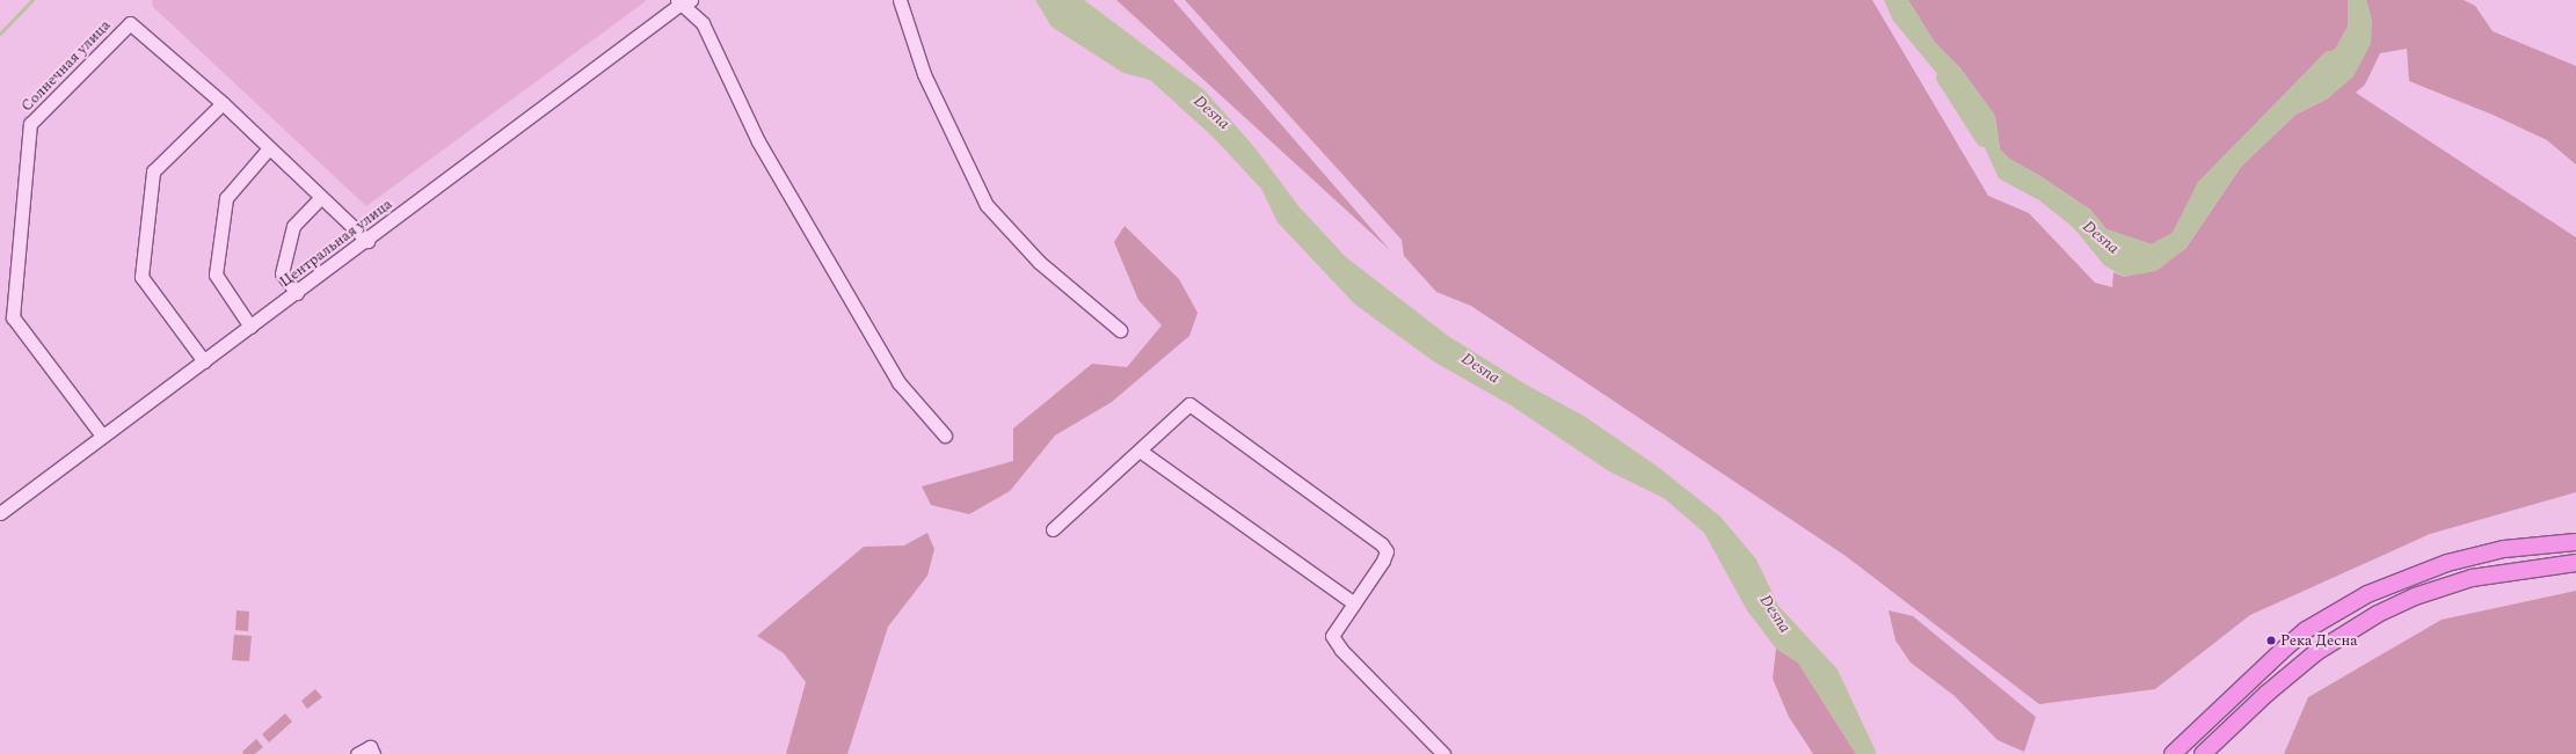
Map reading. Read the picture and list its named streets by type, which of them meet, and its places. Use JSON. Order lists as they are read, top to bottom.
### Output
{
  "streets": {
    "street": ["Солнечная улица", "Центральная улица"]
  },
  "crossings": [
    ["Солнечная улица", "Центральная улица"]
  ],
  "water": ["Desna"],
  "places": ["Река Десна"]
}
